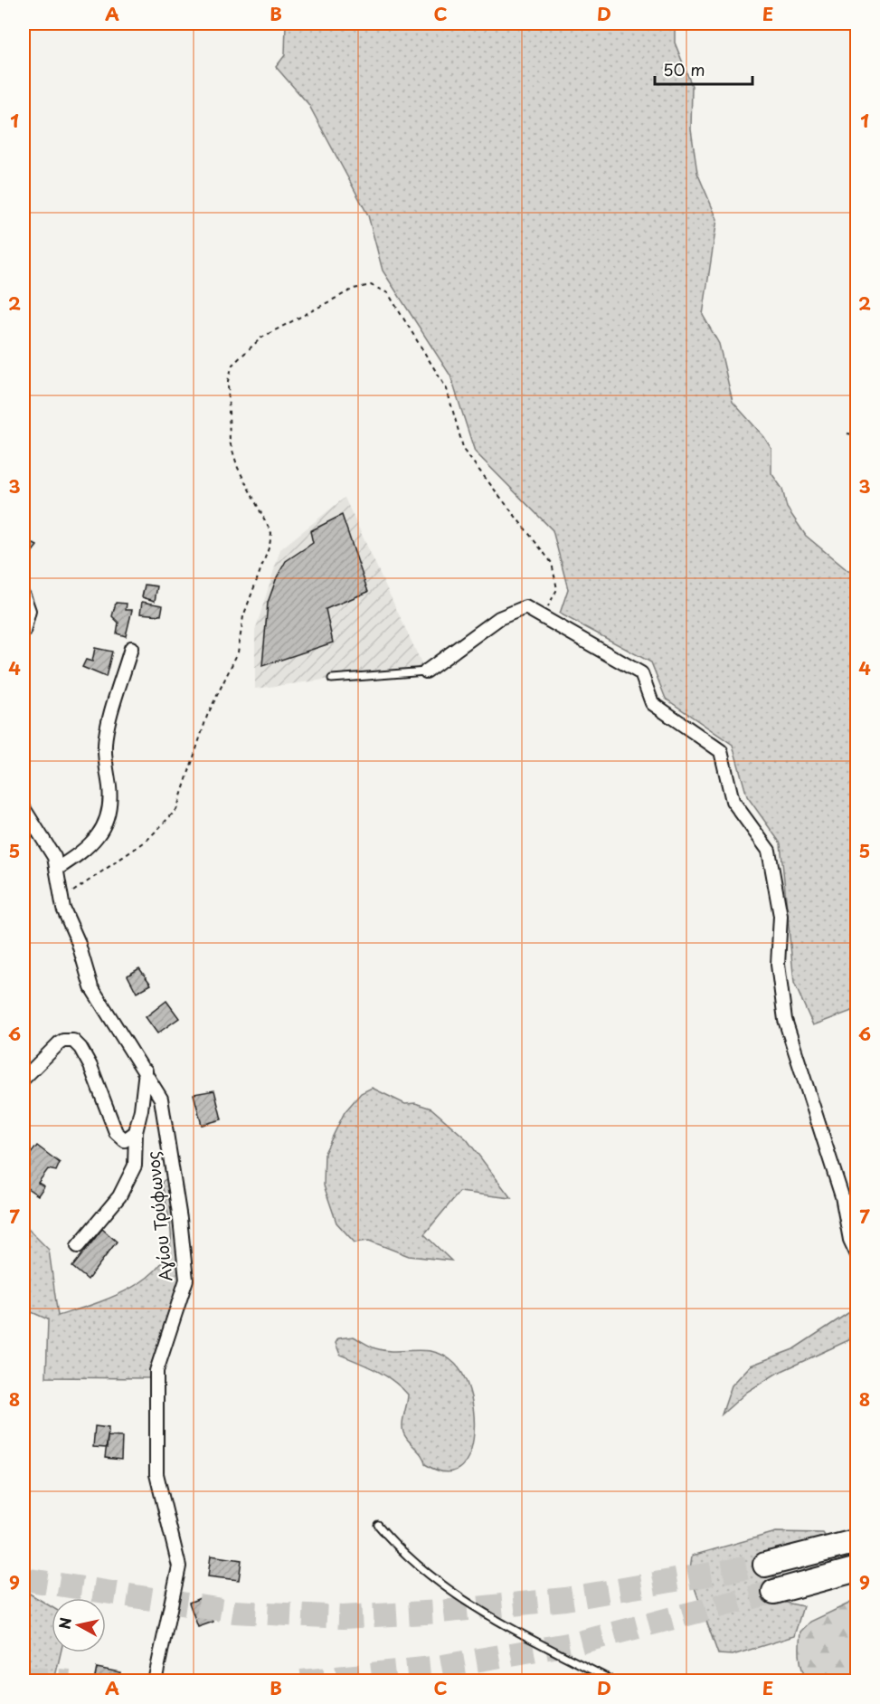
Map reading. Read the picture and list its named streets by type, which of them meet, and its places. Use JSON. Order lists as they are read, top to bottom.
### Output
{
  "streets": {
    "street": ["Αγίου Τρύφωνος"]
  },
  "scale_bar": "50 m",
  "north": "left",
  "grid": {
    "columns": [
      "A",
      "B",
      "C",
      "D",
      "E"
    ],
    "rows": [
      "1",
      "2",
      "3",
      "4",
      "5",
      "6",
      "7",
      "8",
      "9"
    ]
  }
}
